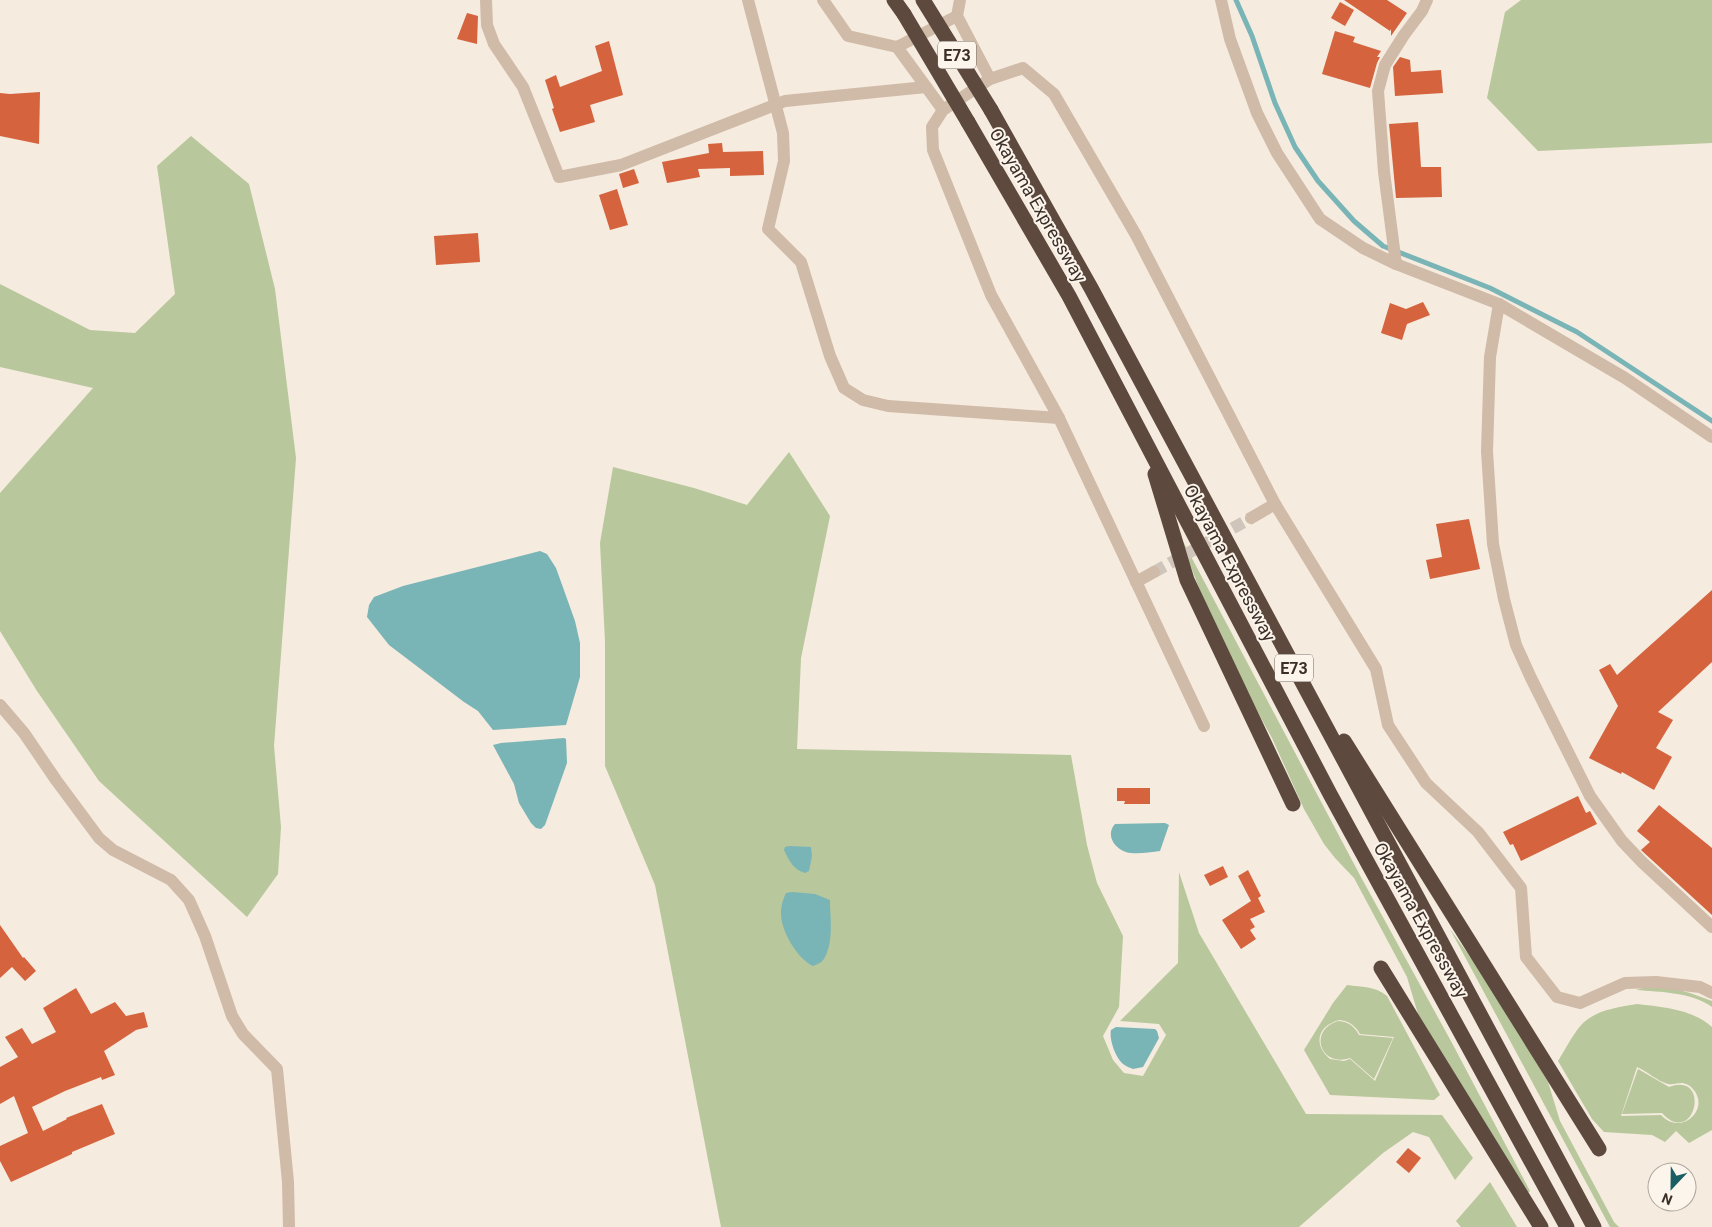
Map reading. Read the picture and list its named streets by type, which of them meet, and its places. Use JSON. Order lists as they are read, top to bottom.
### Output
{
  "streets": {
    "highway": ["E73", "Okayama Expressway"]
  },
  "north": "bottom"
}
